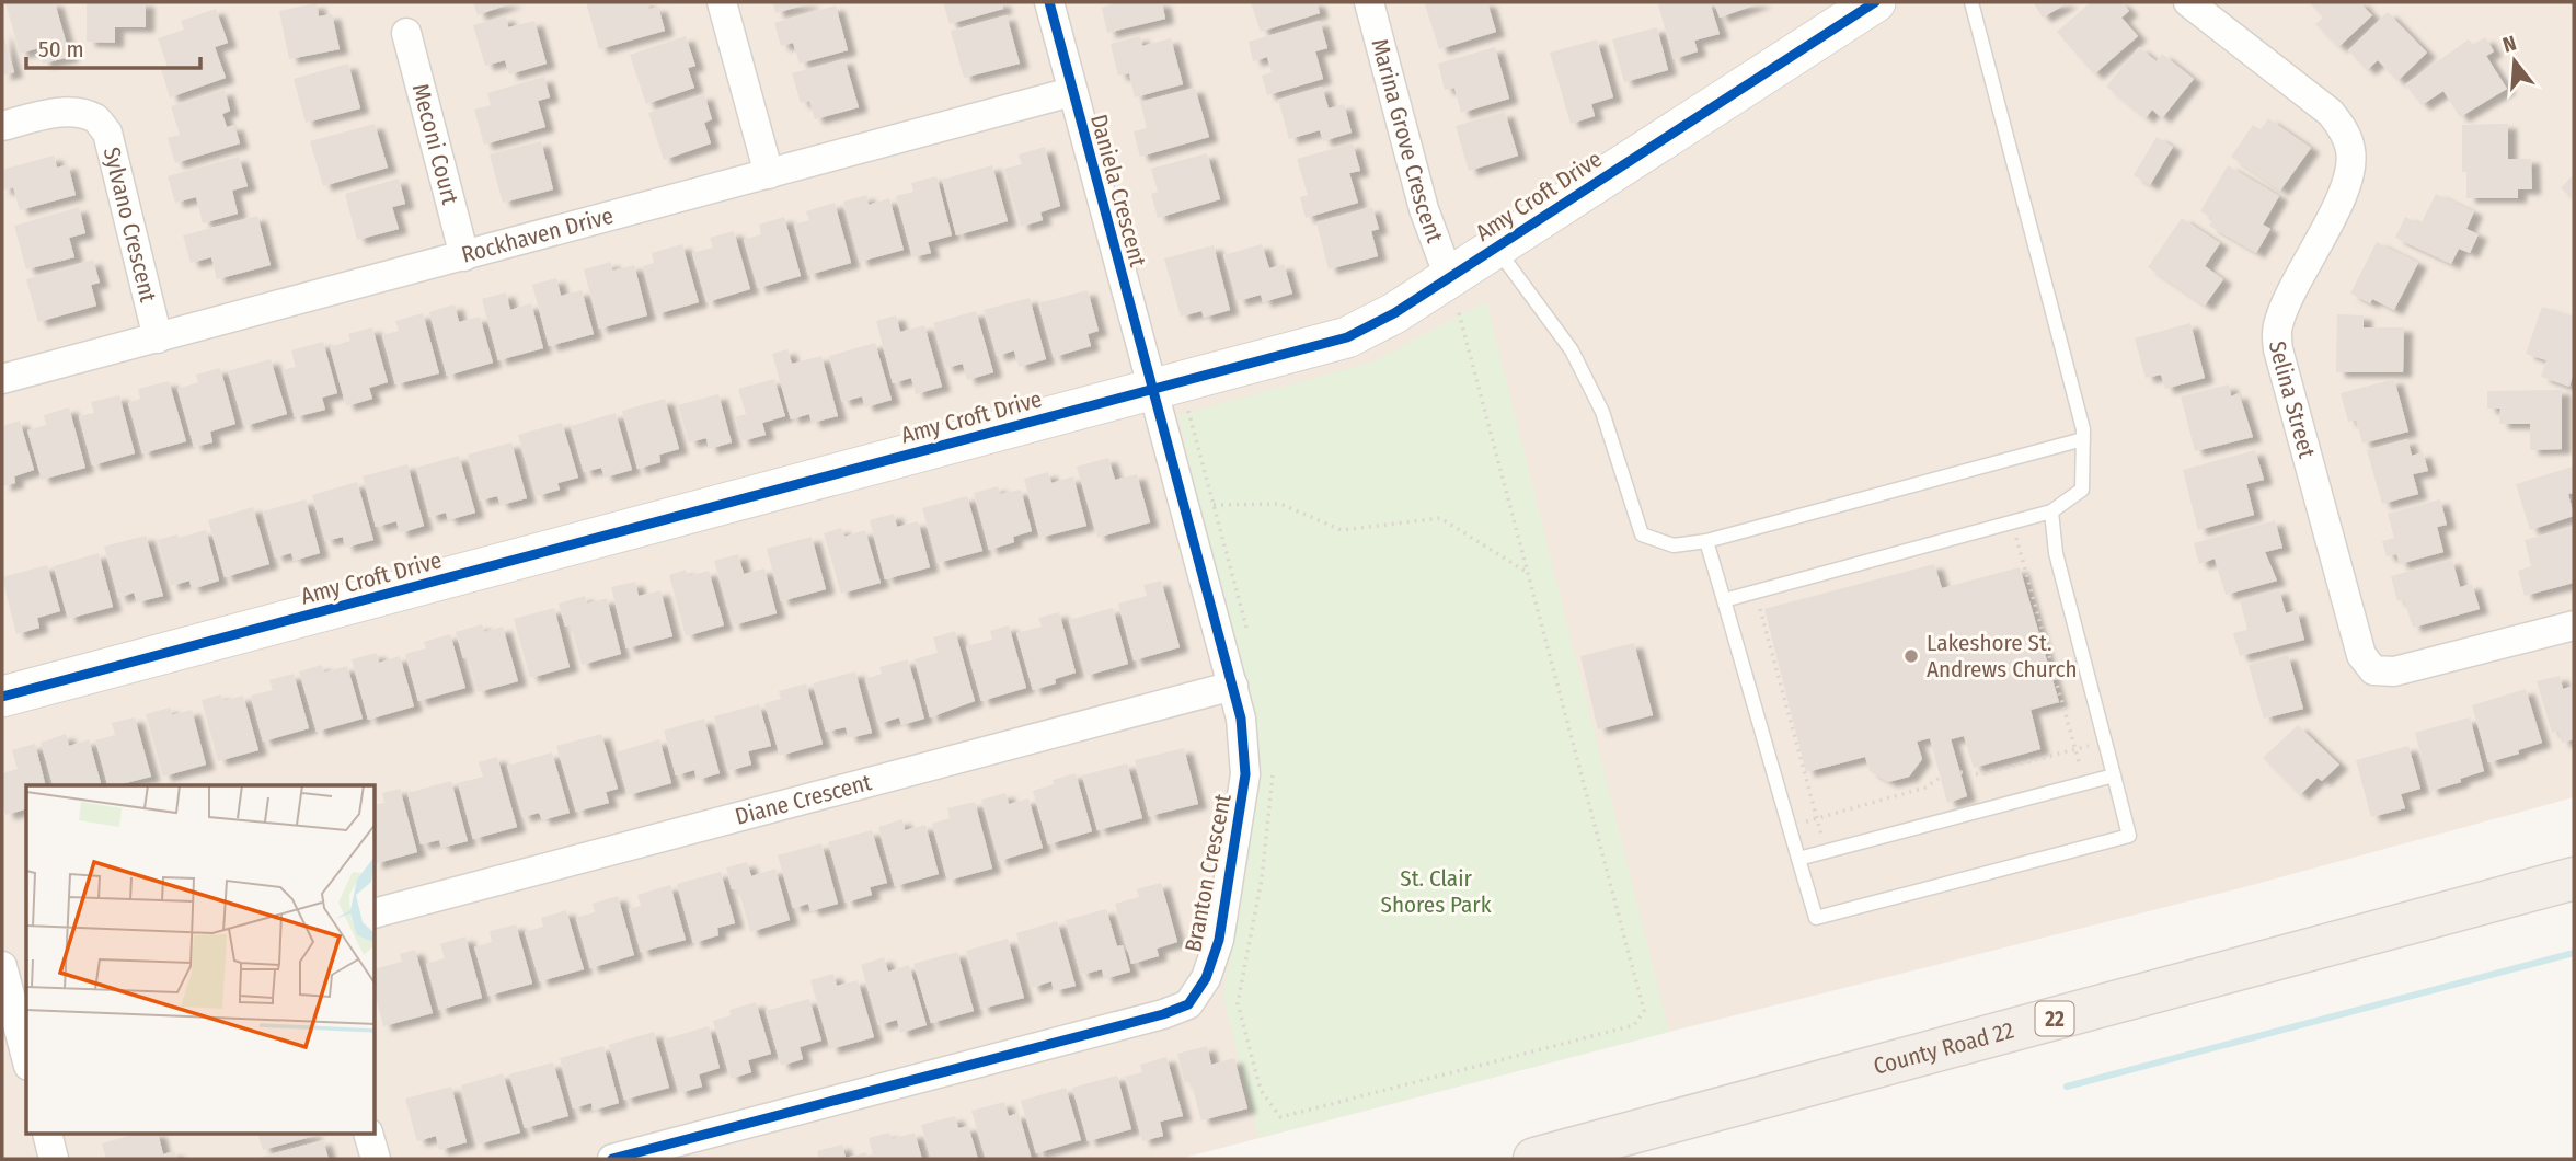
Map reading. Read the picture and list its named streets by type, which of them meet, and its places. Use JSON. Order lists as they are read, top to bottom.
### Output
{
  "streets": {
    "main road": ["22", "County Road 22"],
    "street": [
      "Marina Grove Crescent",
      "Meconi Court",
      "Daniela Crescent",
      "Amy Croft Drive",
      "Sylvano Crescent",
      "Rockhaven Drive",
      "Selina Street",
      "Diane Crescent",
      "Branton Crescent"
    ]
  },
  "crossings": [
    ["Marina Grove Crescent", "Amy Croft Drive"],
    ["Meconi Court", "Rockhaven Drive"],
    ["Daniela Crescent", "Amy Croft Drive"],
    ["Daniela Crescent", "Rockhaven Drive"],
    ["Daniela Crescent", "Branton Crescent"],
    ["Amy Croft Drive", "Branton Crescent"],
    ["Sylvano Crescent", "Rockhaven Drive"],
    ["Diane Crescent", "Branton Crescent"]
  ],
  "parks": ["St. Clair Shores Park"],
  "places": ["Lakeshore St. Andrews Church"],
  "scale_bar": "50 m",
  "north": "top"
}
